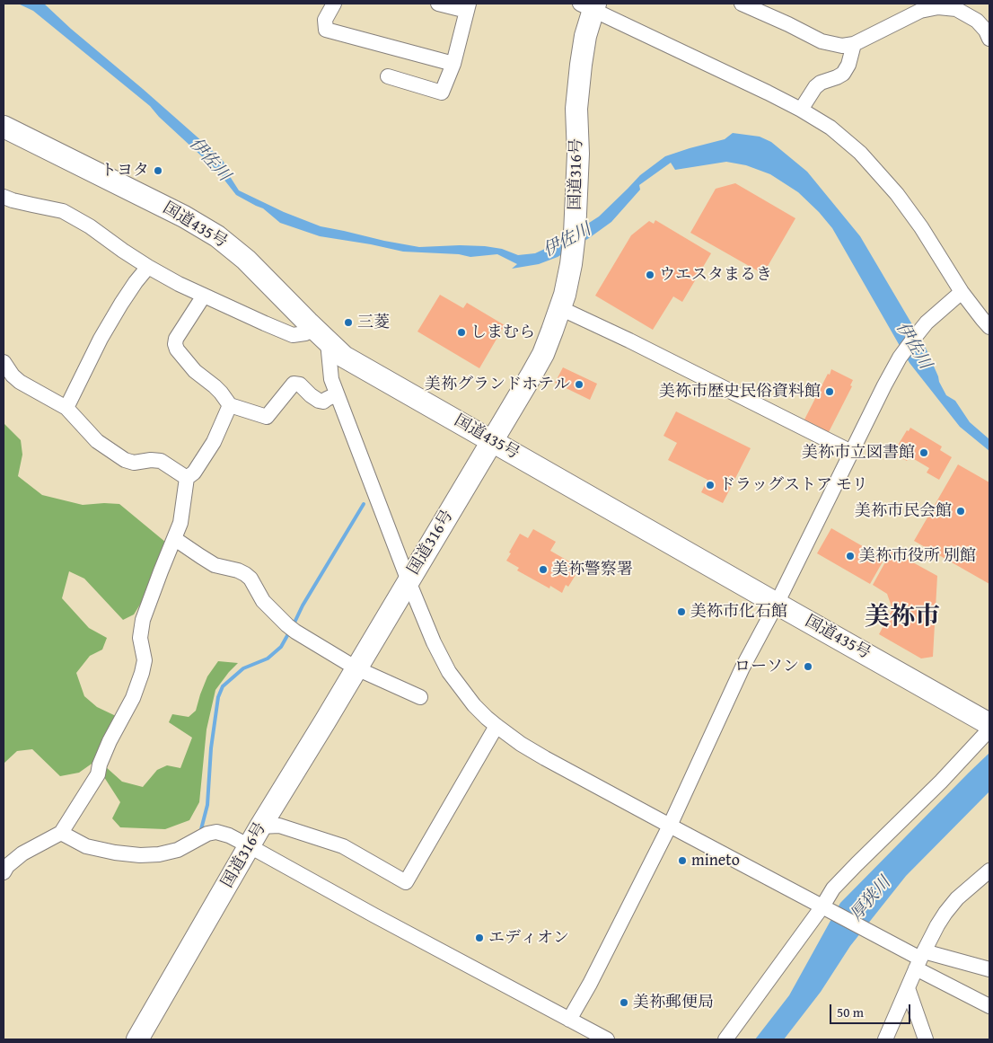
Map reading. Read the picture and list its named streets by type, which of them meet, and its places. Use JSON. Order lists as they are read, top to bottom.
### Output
{
  "streets": {
    "highway": ["国道316号", "国道435号"]
  },
  "crossings": [
    ["国道316号", "国道435号"]
  ],
  "districts": ["美祢市"],
  "water": ["伊佐川", "厚狭川"],
  "places": [
    "トヨタ",
    "ウエスタまるき",
    "三菱",
    "しまむら",
    "美祢グランドホテル",
    "美袮市歴史民俗資料館",
    "美祢市立図書館",
    "ドラッグストア モリ",
    "美祢市民会館",
    "美祢市役所 別館",
    "美祢警察署",
    "美袮市化石館",
    "ローソン",
    "mineto",
    "エディオン",
    "美祢郵便局"
  ],
  "scale_bar": "50 m"
}
